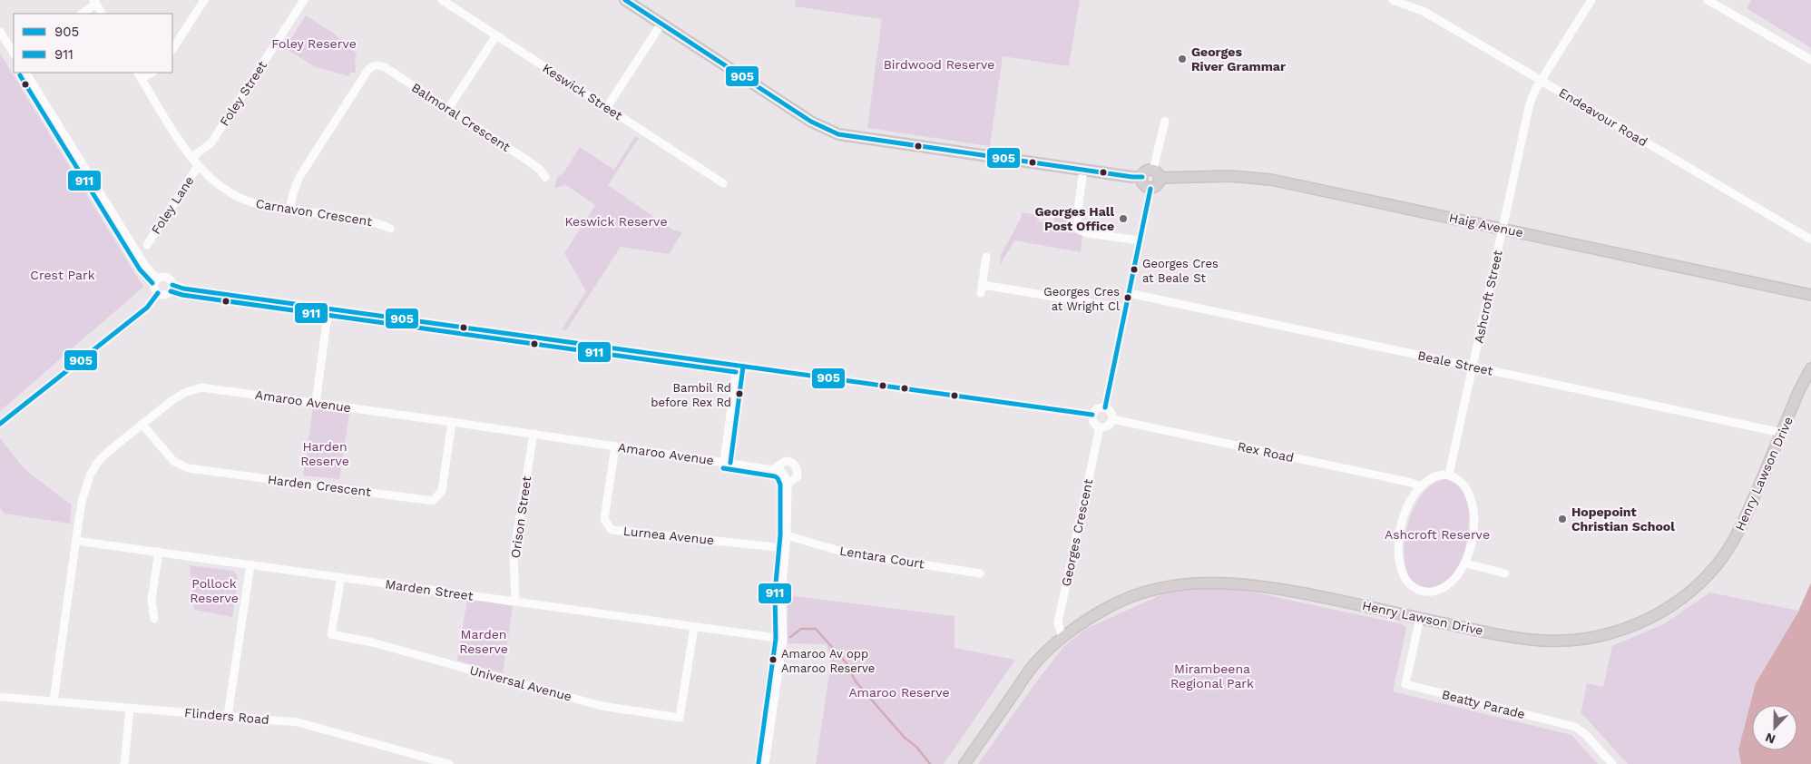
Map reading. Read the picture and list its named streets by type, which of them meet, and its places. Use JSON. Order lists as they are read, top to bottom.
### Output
{
  "streets": {
    "main road": ["Haig Avenue", "Henry Lawson Drive"],
    "street": [
      "Keswick Street",
      "Foley Street",
      "Balmoral Crescent",
      "Endeavour Road",
      "Foley Lane",
      "Carnavon Crescent",
      "Ashcroft Street",
      "Beale Street",
      "Amaroo Avenue",
      "Rex Road",
      "Harden Crescent",
      "Orison Street",
      "Georges Crescent",
      "Lurnea Avenue",
      "Lentara Court",
      "Marden Street",
      "Universal Avenue",
      "Beatty Parade",
      "Flinders Road"
    ]
  },
  "crossings": [
    ["Foley Street", "Carnavon Crescent"],
    ["Balmoral Crescent", "Carnavon Crescent"],
    ["Endeavour Road", "Ashcroft Street"],
    ["Foley Lane", "Carnavon Crescent"],
    ["Haig Avenue", "Ashcroft Street"],
    ["Ashcroft Street", "Beale Street"],
    ["Ashcroft Street", "Rex Road"],
    ["Beale Street", "Henry Lawson Drive"],
    ["Amaroo Avenue", "Harden Crescent"],
    ["Amaroo Avenue", "Orison Street"],
    ["Amaroo Avenue", "Lurnea Avenue"],
    ["Amaroo Avenue", "Lentara Court"],
    ["Amaroo Avenue", "Marden Street"],
    ["Amaroo Avenue", "Flinders Road"],
    ["Rex Road", "Georges Crescent"],
    ["Henry Lawson Drive", "Georges Crescent"],
    ["Henry Lawson Drive", "Beatty Parade"],
    ["Orison Street", "Marden Street"],
    ["Marden Street", "Universal Avenue"]
  ],
  "parks": [
    "Foley Reserve",
    "Birdwood Reserve",
    "Keswick Reserve",
    "Crest Park",
    "Harden Reserve",
    "Ashcroft Reserve",
    "Pollock Reserve",
    "Marden Reserve",
    "Mirambeena Regional Park",
    "Amaroo Reserve"
  ],
  "places": [
    "Georges River Grammar",
    "Georges Hall Post Office",
    "Georges Cres at Beale St",
    "Georges Cres at Wright Cl",
    "Bambil Rd before Rex Rd",
    "Hopepoint Christian School",
    "Amaroo Av opp Amaroo Reserve"
  ],
  "lines": ["transit line 905", "transit line 911"],
  "legend": ["905", "911"],
  "north": "bottom"
}
